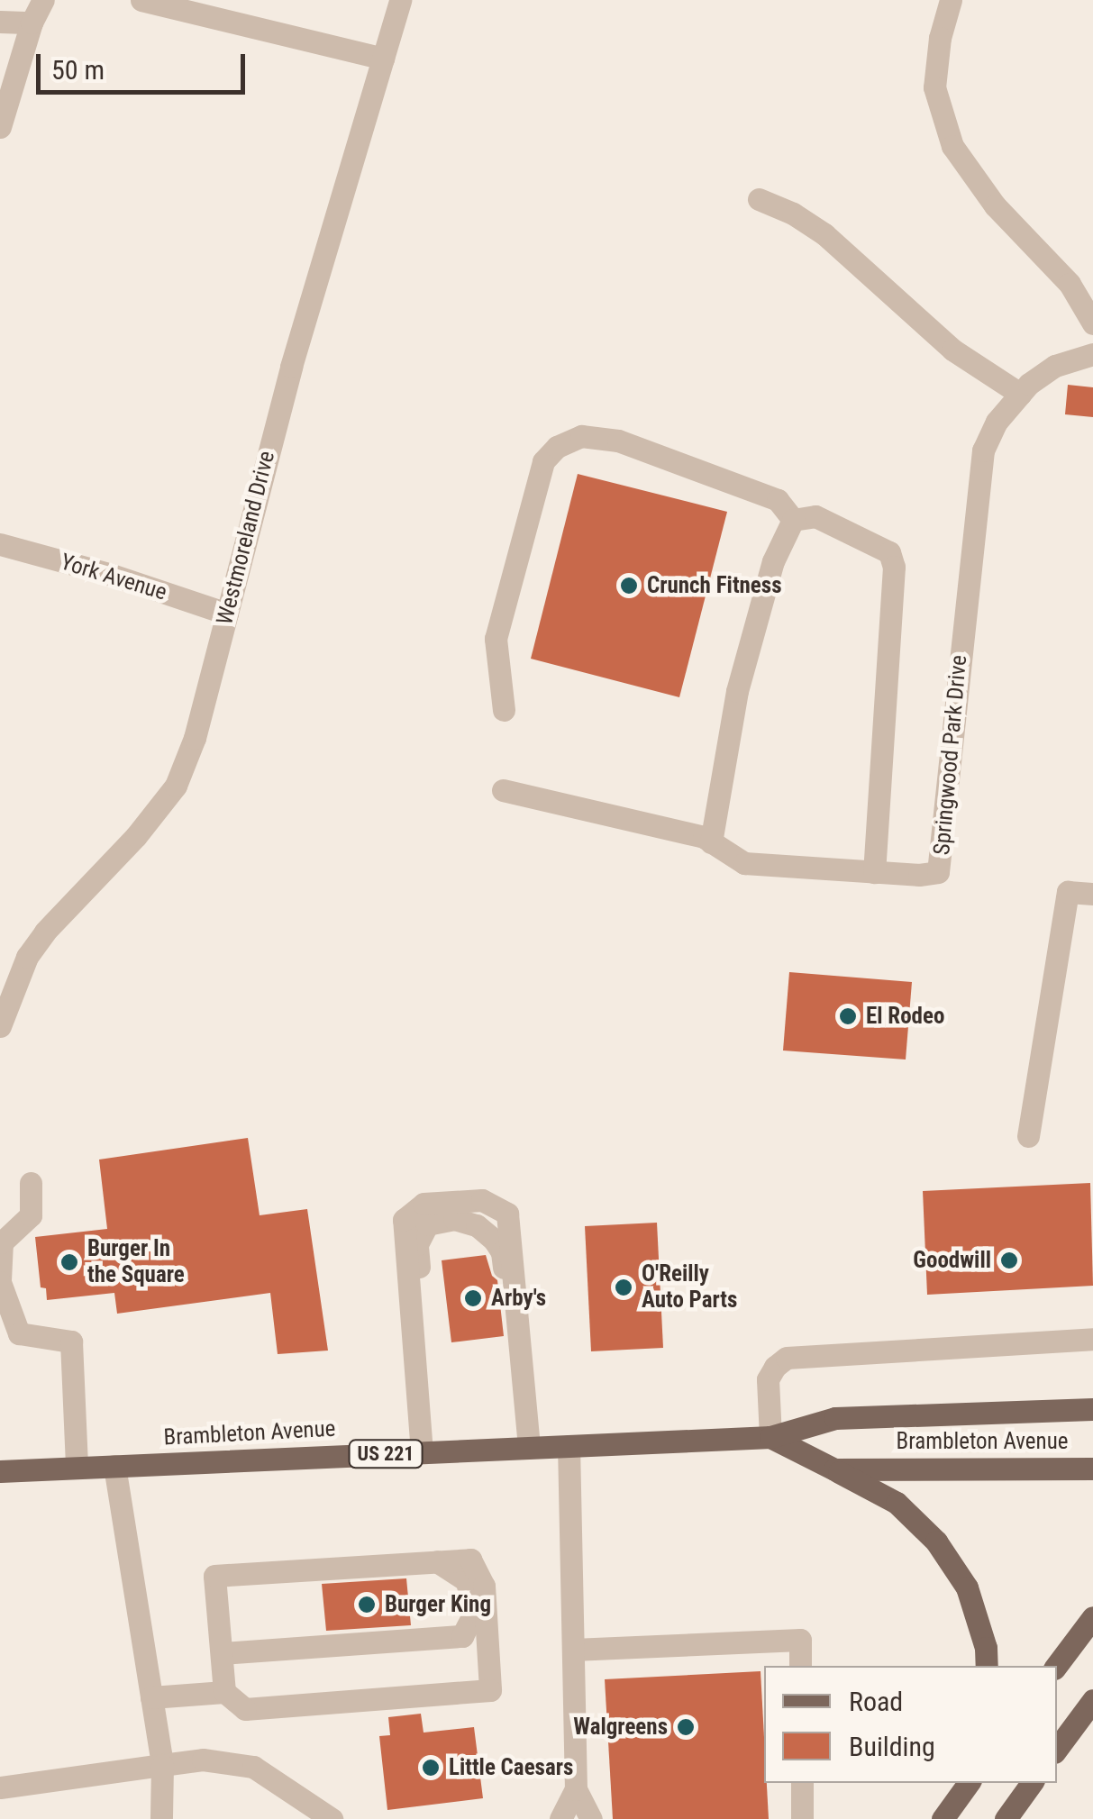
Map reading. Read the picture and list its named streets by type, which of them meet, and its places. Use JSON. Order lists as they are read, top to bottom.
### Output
{
  "streets": {
    "main road": ["Brambleton Avenue", "US 221"],
    "street": ["Westmoreland Drive", "York Avenue", "Springwood Park Drive"]
  },
  "crossings": [
    ["Westmoreland Drive", "York Avenue"]
  ],
  "places": [
    "Crunch Fitness",
    "El Rodeo",
    "Goodwill",
    "Burger In the Square",
    "O'Reilly Auto Parts",
    "Arby's",
    "Burger King",
    "Walgreens",
    "Little Caesars"
  ],
  "legend": ["Road", "Building"],
  "scale_bar": "50 m"
}
